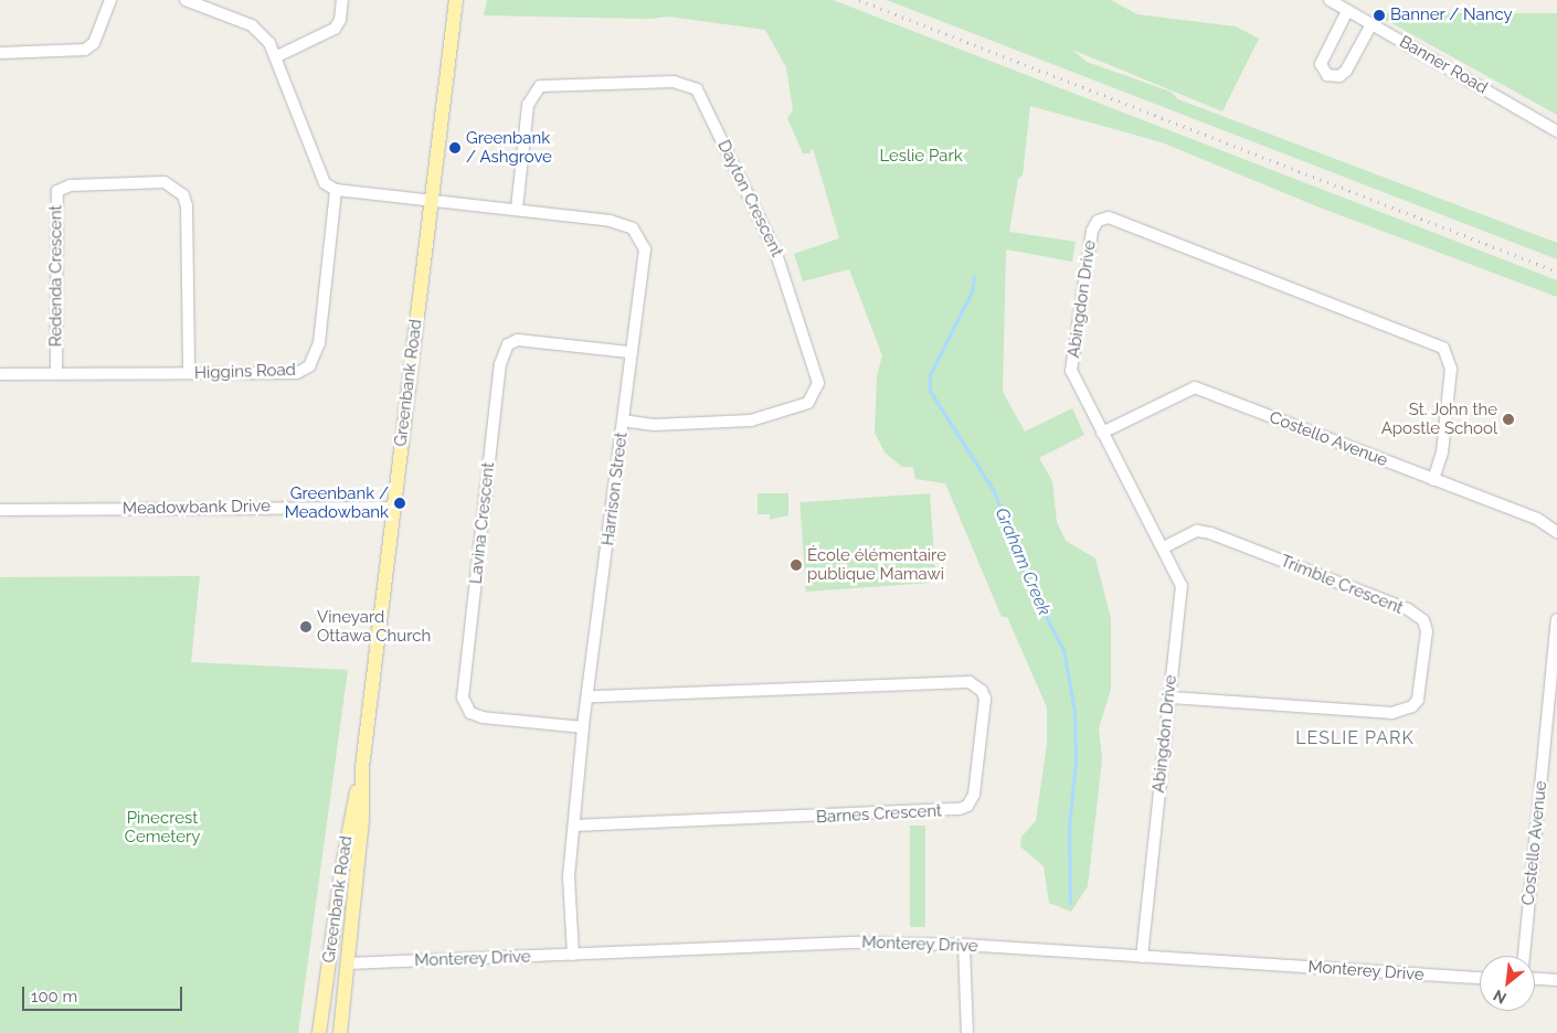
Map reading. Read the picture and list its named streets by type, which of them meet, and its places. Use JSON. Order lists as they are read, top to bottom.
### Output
{
  "streets": {
    "main road": ["Greenbank Road"],
    "street": [
      "Banner Road",
      "Dayton Crescent",
      "Redenda Crescent",
      "Abingdon Drive",
      "Higgins Road",
      "Costello Avenue",
      "Harrison Street",
      "Meadowbank Drive",
      "Lavina Crescent",
      "Trimble Crescent",
      "Barnes Crescent",
      "Monterey Drive"
    ]
  },
  "crossings": [
    ["Dayton Crescent", "Harrison Street"],
    ["Redenda Crescent", "Higgins Road"],
    ["Abingdon Drive", "Costello Avenue"],
    ["Abingdon Drive", "Trimble Crescent"],
    ["Abingdon Drive", "Monterey Drive"],
    ["Higgins Road", "Harrison Street"],
    ["Greenbank Road", "Harrison Street"],
    ["Greenbank Road", "Meadowbank Drive"],
    ["Greenbank Road", "Monterey Drive"],
    ["Harrison Street", "Lavina Crescent"],
    ["Harrison Street", "Barnes Crescent"],
    ["Harrison Street", "Monterey Drive"]
  ],
  "districts": ["LESLIE PARK"],
  "water": ["Graham Creek"],
  "parks": ["Leslie Park", "Pinecrest Cemetery"],
  "places": [
    "Banner / Nancy",
    "Greenbank / Ashgrove",
    "St. John the Apostle School",
    "Greenbank / Meadowbank",
    "École élémentaire publique Mamawi",
    "Vineyard Ottawa Church"
  ],
  "scale_bar": "100 m",
  "north": "bottom left"
}
